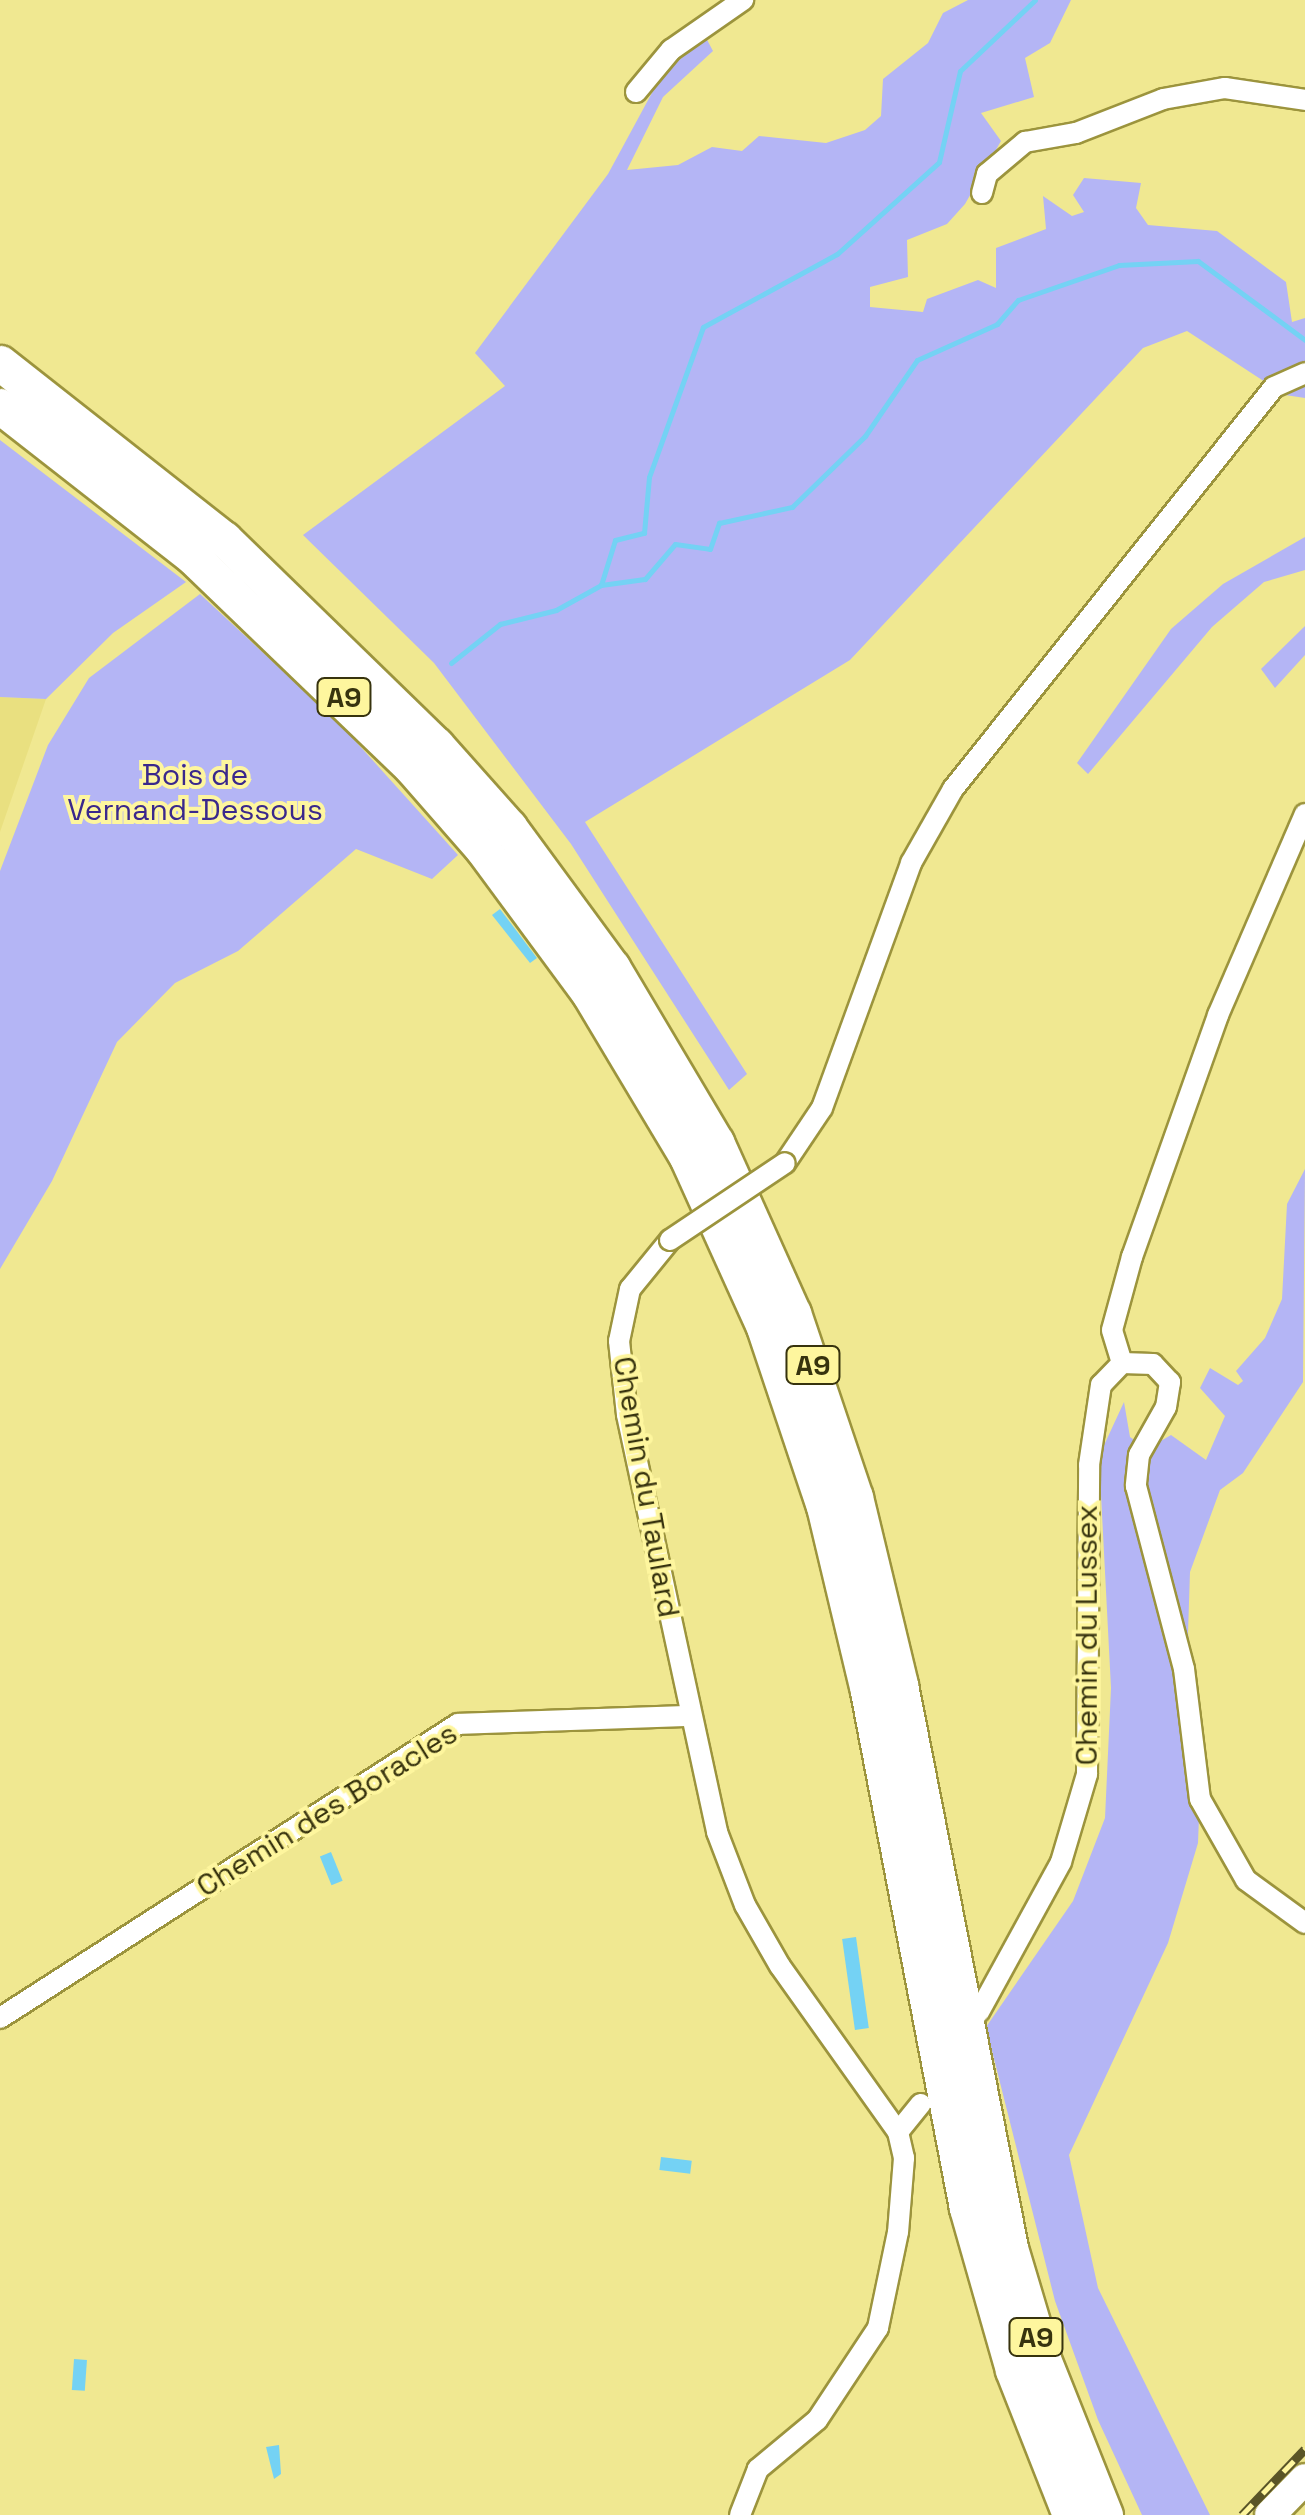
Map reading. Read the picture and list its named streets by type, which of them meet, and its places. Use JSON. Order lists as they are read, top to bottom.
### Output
{
  "streets": {
    "highway": ["A9"],
    "street": ["Chemin du Taulard", "Chemin du Lussex", "Chemin des Boracles"]
  },
  "crossings": [
    ["Chemin du Taulard", "Chemin des Boracles"]
  ],
  "parks": ["Bois de Vernand-Dessous"]
}
